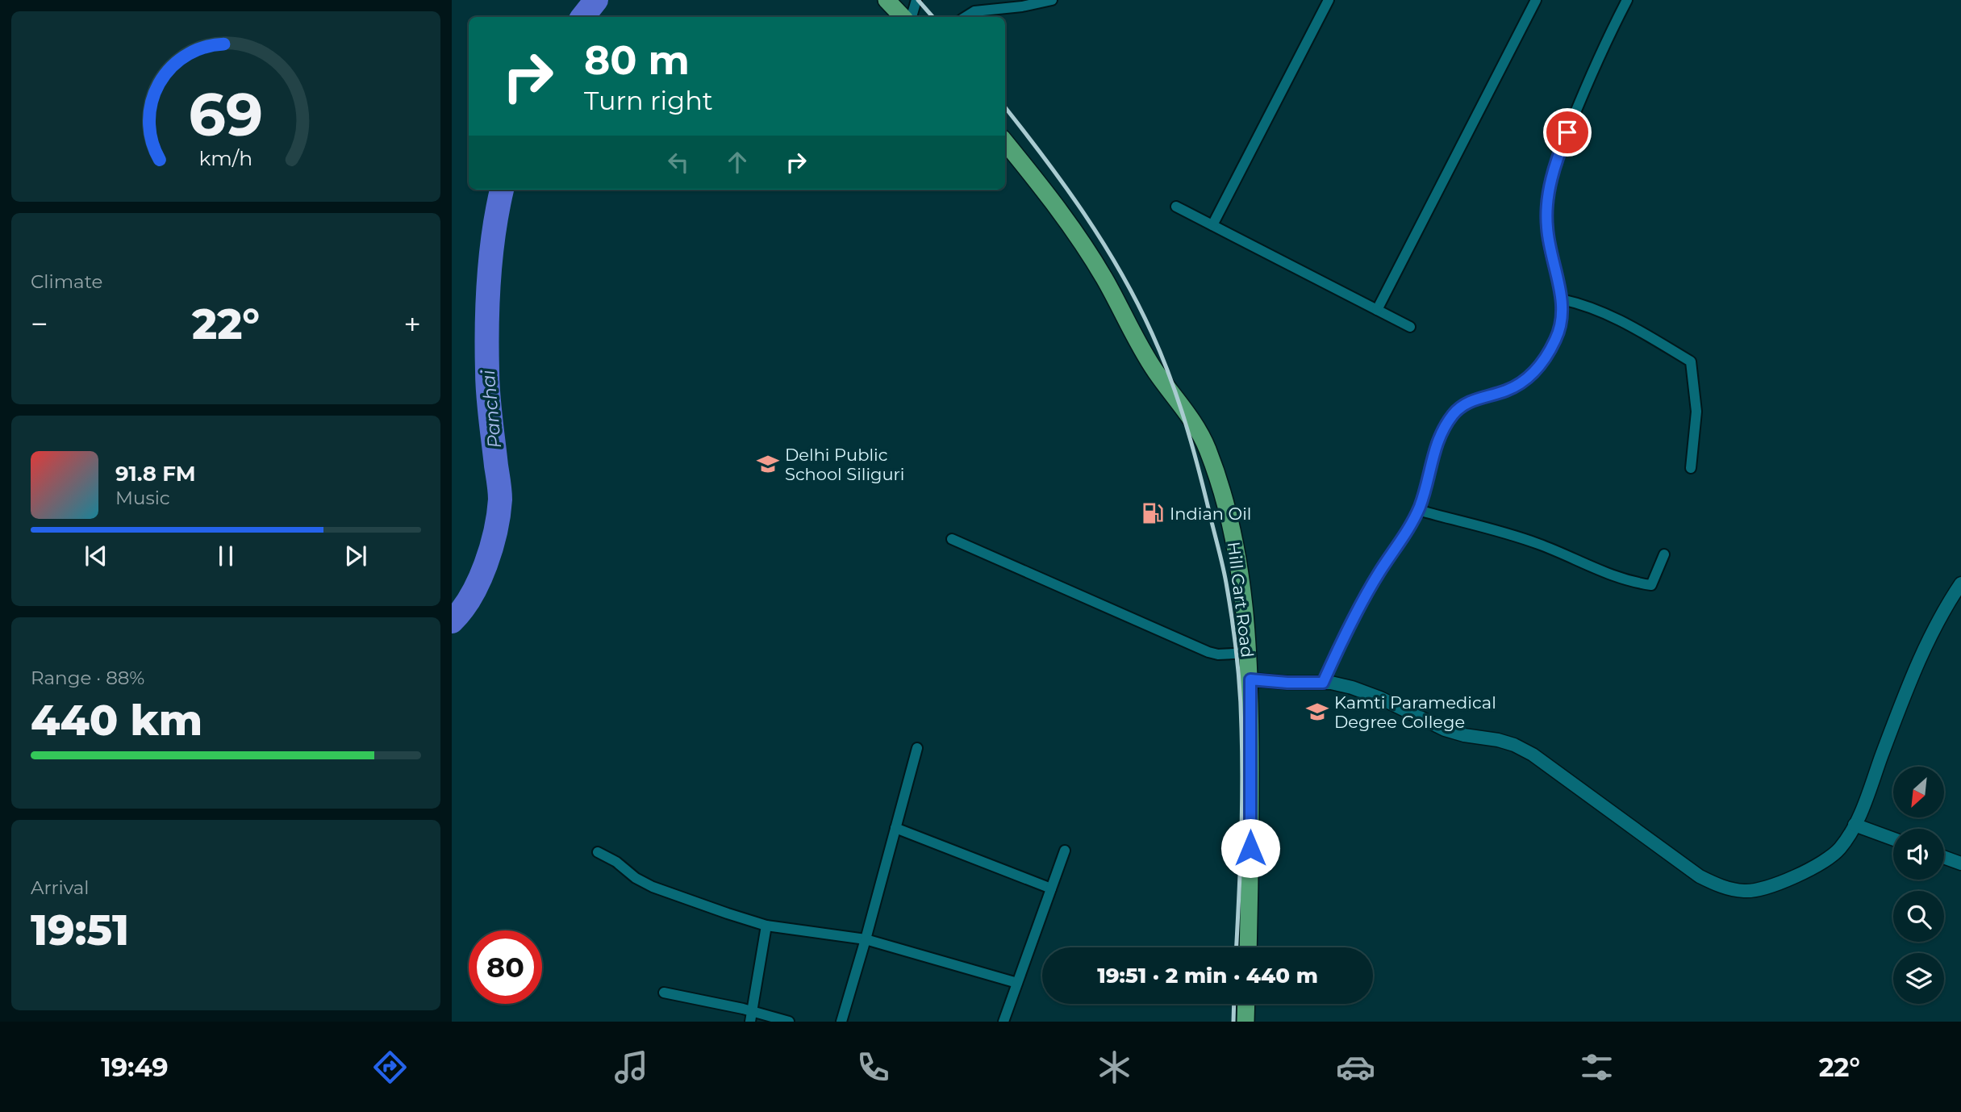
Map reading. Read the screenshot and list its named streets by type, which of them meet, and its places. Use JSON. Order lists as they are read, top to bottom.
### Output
{
  "streets": {
    "highway": ["Hill Cart Road"]
  },
  "water": ["Panchai"],
  "places": {
    "school or university": ["Delhi Public School Siliguri", "Kamti Paramedical Degree College"],
    "fuel station": ["Indian Oil"]
  },
  "north": "bottom left",
  "page": {
    "turn": ["80 m", "Turn right"],
    "tile": [
      "Climate",
      ["Range · 88%", "440 km"],
      ["Arrival", "19:51"]
    ],
    "heat": ["−", "22°", "+"],
    "song": ["91.8 FM", "Music"],
    "limit": "80",
    "trip": "19:51 · 2 min · 440 m",
    "tabs": ["19:49", "22°"],
    "gauge": ["69", "km/h"]
  }
}
